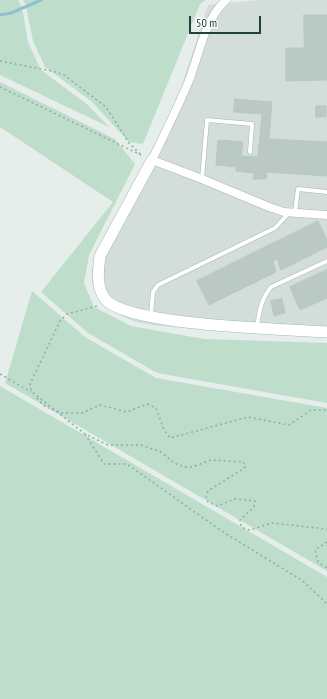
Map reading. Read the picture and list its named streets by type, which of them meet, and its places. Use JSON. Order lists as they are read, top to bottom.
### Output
{
  "scale_bar": "50 m"
}
